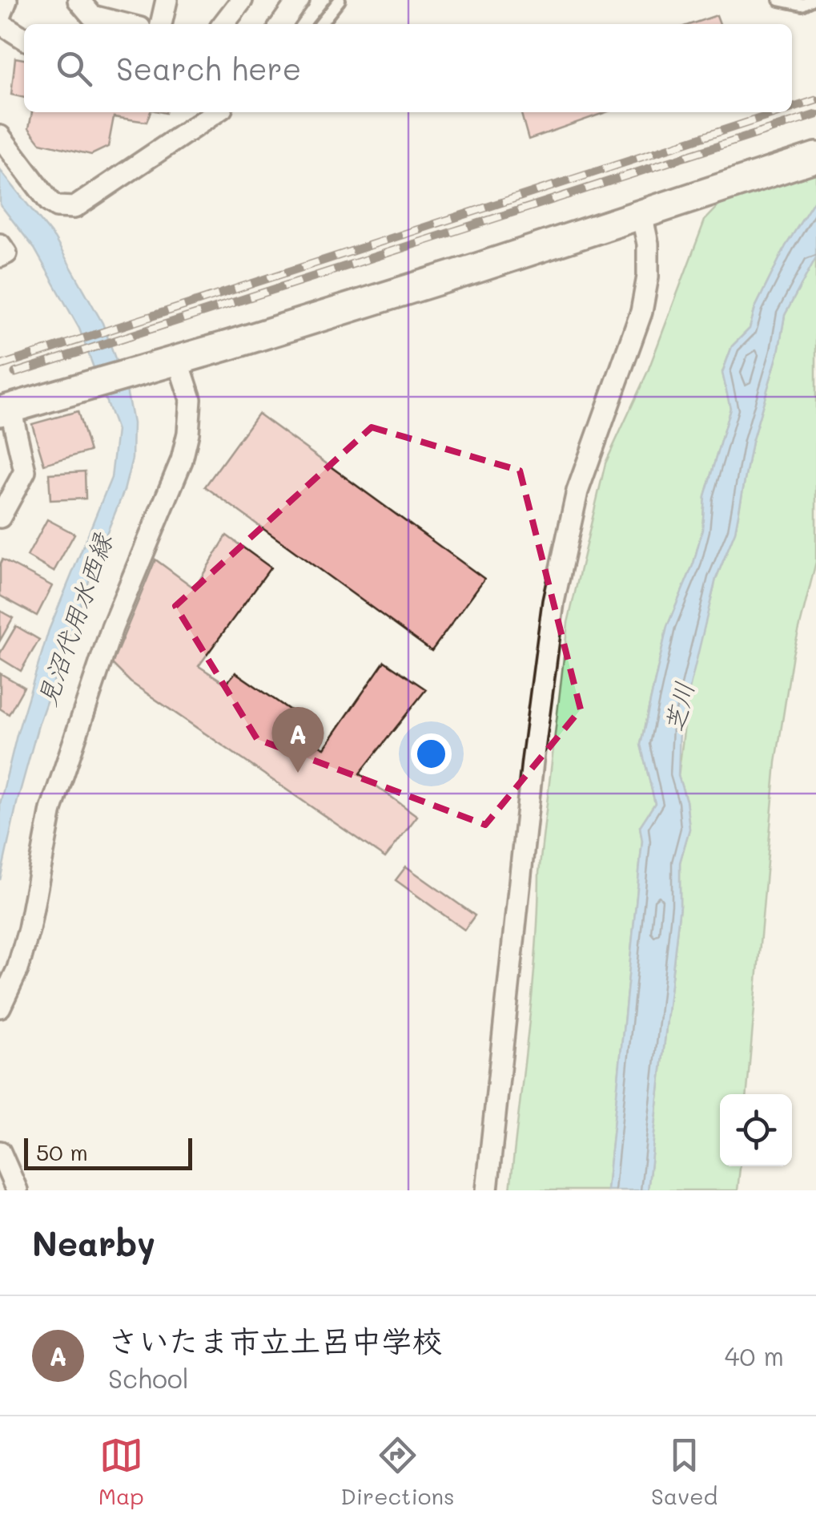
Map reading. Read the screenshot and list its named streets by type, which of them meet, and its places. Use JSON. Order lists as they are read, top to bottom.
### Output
{
  "water": ["見沼代用水西縁", "芝川"],
  "scale_bar": "50 m",
  "page": {
    "search": "Search here",
    "pins": "A",
    "scale": "50 m",
    "heading": "Nearby",
    "list": [
      {
        "mark": "A",
        "name": "さいたま市立土呂中学校",
        "note": "School",
        "value": "40 m"
      }
    ],
    "nav": ["Map", "Directions", "Saved"]
  }
}
